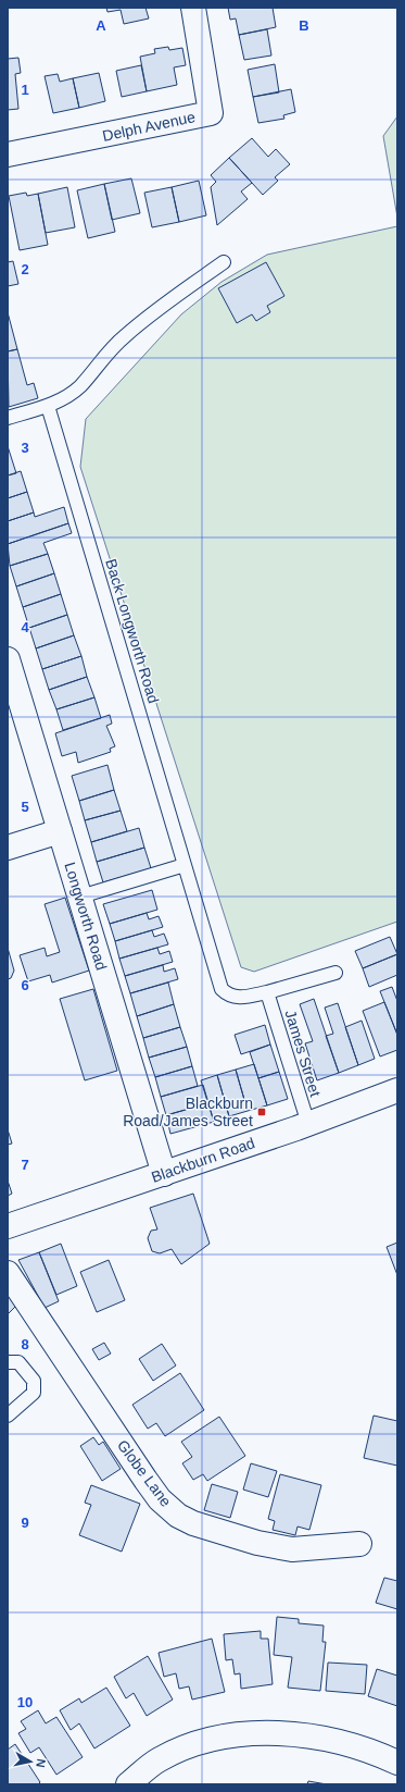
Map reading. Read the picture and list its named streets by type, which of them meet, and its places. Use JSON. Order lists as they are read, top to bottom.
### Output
{
  "streets": {
    "main road": [
      "Delph Avenue",
      "Longworth Road",
      "Blackburn Road",
      "Globe Lane"
    ],
    "lane": ["Back Longworth Road", "James Street"]
  },
  "crossings": [
    ["Back Longworth Road", "James Street"],
    ["Longworth Road", "Blackburn Road"],
    ["James Street", "Blackburn Road"]
  ],
  "places": {
    "transit": ["Blackburn Road/James Street"]
  },
  "north": "right",
  "grid": {
    "columns": ["A", "B"],
    "rows": [
      "1",
      "2",
      "3",
      "4",
      "5",
      "6",
      "7",
      "8",
      "9",
      "10"
    ]
  }
}
